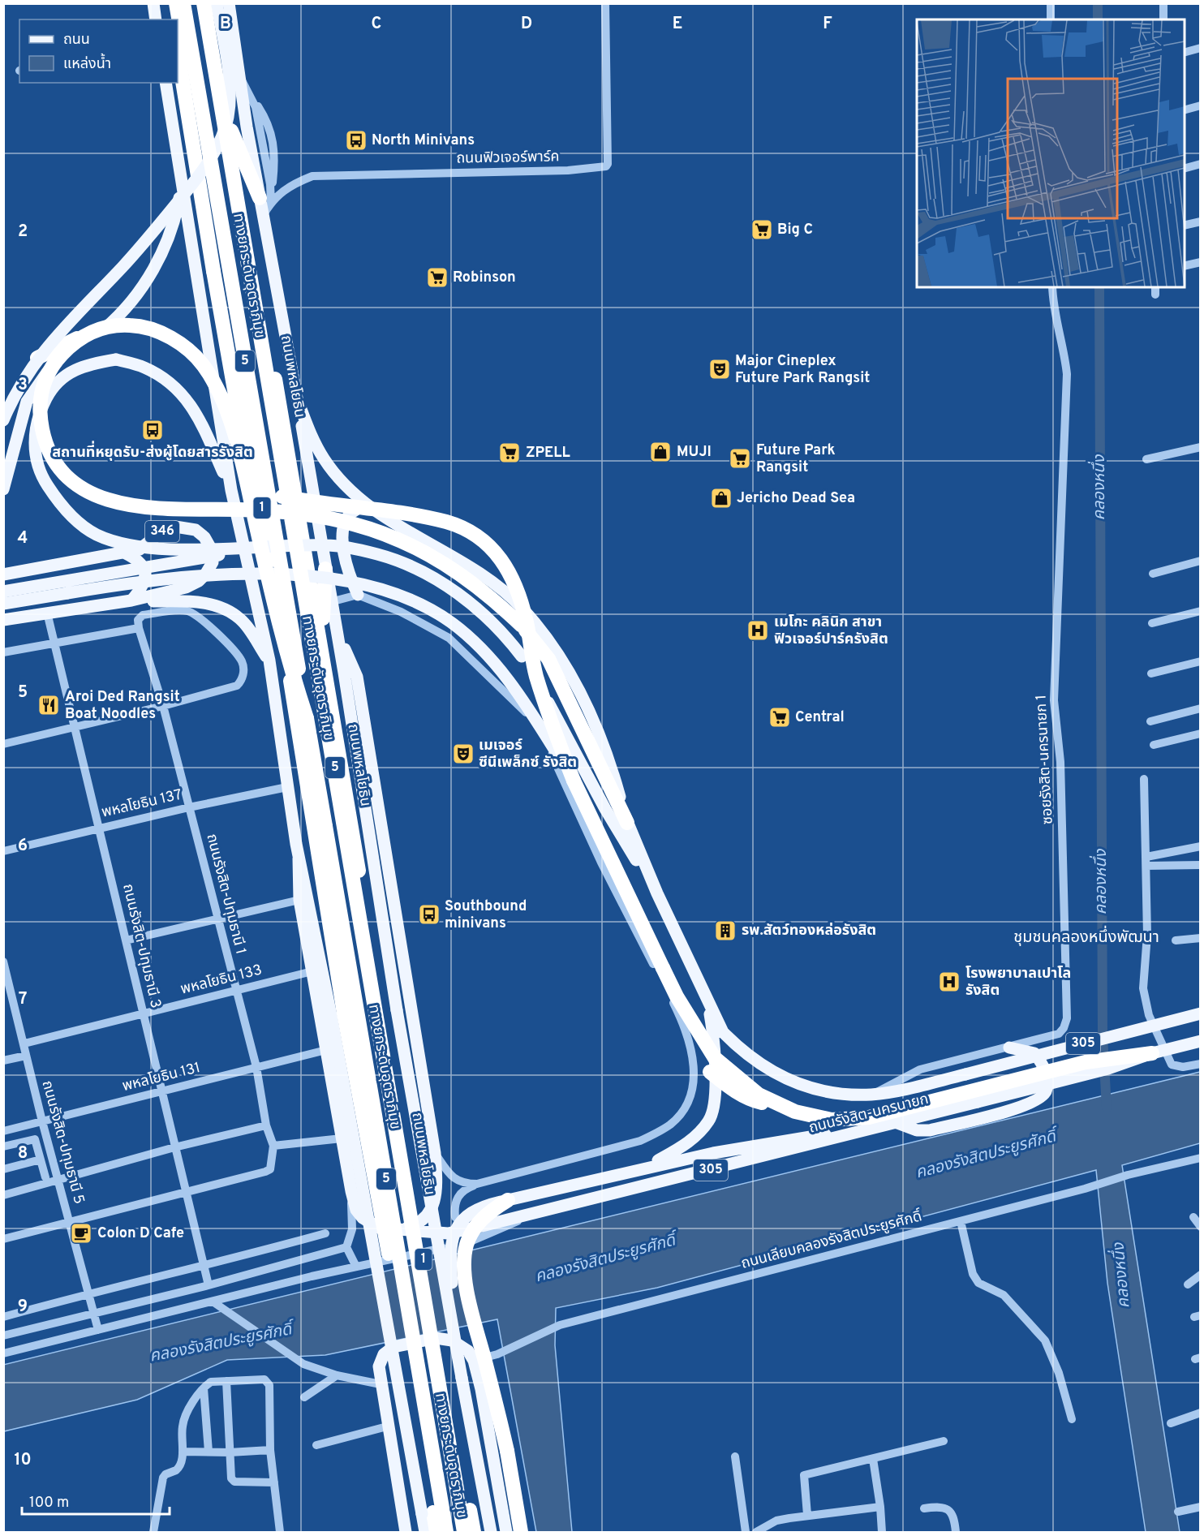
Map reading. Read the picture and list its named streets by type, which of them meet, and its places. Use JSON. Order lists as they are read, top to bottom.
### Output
{
  "streets": {
    "highway": [
      "ทางยกระดับอุตราภิมุข",
      "5",
      "ถนนพหลโยธิน",
      "1"
    ],
    "main road": ["346", "305", "ถนนรังสิต-นครนายก"],
    "street": [
      "ถนนฟิวเจอร์พาร์ค",
      "ซอยรังสิต-นครนายก 1",
      "พหลโยธิน 137",
      "ถนนรังสิต-ปทุมธานี 1",
      "ถนนรังสิต-ปทุมธานี 3",
      "พหลโยธิน 133",
      "พหลโยธิน 131",
      "ถนนรังสิต-ปทุมธานี 5",
      "ถนนเลียบคลองรังสิตประยูรศักดิ์"
    ]
  },
  "crossings": [
    ["ถนนฟิวเจอร์พาร์ค", "ถนนพหลโยธิน"],
    ["1", "พหลโยธิน 137"],
    ["1", "ถนนรังสิต-นครนายก"],
    ["346", "ถนนรังสิต-ปทุมธานี 3"],
    ["ซอยรังสิต-นครนายก 1", "ถนนรังสิต-นครนายก"],
    ["พหลโยธิน 137", "ถนนรังสิต-ปทุมธานี 1"],
    ["พหลโยธิน 137", "ถนนรังสิต-ปทุมธานี 3"],
    ["ถนนรังสิต-ปทุมธานี 1", "ถนนรังสิต-ปทุมธานี 3"],
    ["ถนนรังสิต-ปทุมธานี 1", "พหลโยธิน 133"],
    ["ถนนรังสิต-ปทุมธานี 1", "พหลโยธิน 131"],
    ["ถนนรังสิต-ปทุมธานี 3", "พหลโยธิน 133"],
    ["ถนนรังสิต-ปทุมธานี 3", "พหลโยธิน 131"],
    ["พหลโยธิน 133", "ถนนรังสิต-นครนายก"],
    ["พหลโยธิน 133", "ถนนรังสิต-ปทุมธานี 5"],
    ["พหลโยธิน 131", "ถนนรังสิต-นครนายก"],
    ["พหลโยธิน 131", "ถนนรังสิต-ปทุมธานี 5"]
  ],
  "districts": ["ชุมชนคลองหนึ่งพัฒนา"],
  "water": ["คลองหนึ่ง", "คลองรังสิตประยูรศักดิ์"],
  "places": {
    "bus stop": ["North Minivans", "สถานที่หยุดรับ-ส่งผู้โดยสารรังสิต", "Southbound minivans"],
    "supermarket": [
      "Big C",
      "Robinson",
      "ZPELL",
      "Future Park Rangsit",
      "Central"
    ],
    "theatre": ["Major Cineplex Future Park Rangsit", "เมเจอร์ ซีนีเพล็กซ์ รังสิต"],
    "shop": ["MUJI", "Jericho Dead Sea"],
    "hospital": ["เมโกะ คลินิก สาขา ฟิวเจอร์ปาร์ครังสิต", "โรงพยาบาลเปาโล รังสิต"],
    "restaurant": ["Aroi Ded Rangsit Boat Noodles"],
    "building": ["รพ.สัตว์ทองหล่อรังสิต"],
    "cafe": ["Colon D Cafe"]
  },
  "legend": ["ถนน", "แหล่งน้ำ"],
  "scale_bar": "100 m",
  "grid": {
    "columns": [
      "B",
      "C",
      "D",
      "E",
      "F"
    ],
    "rows": [
      "2",
      "3",
      "4",
      "5",
      "6",
      "7",
      "8",
      "9",
      "10"
    ]
  }
}
